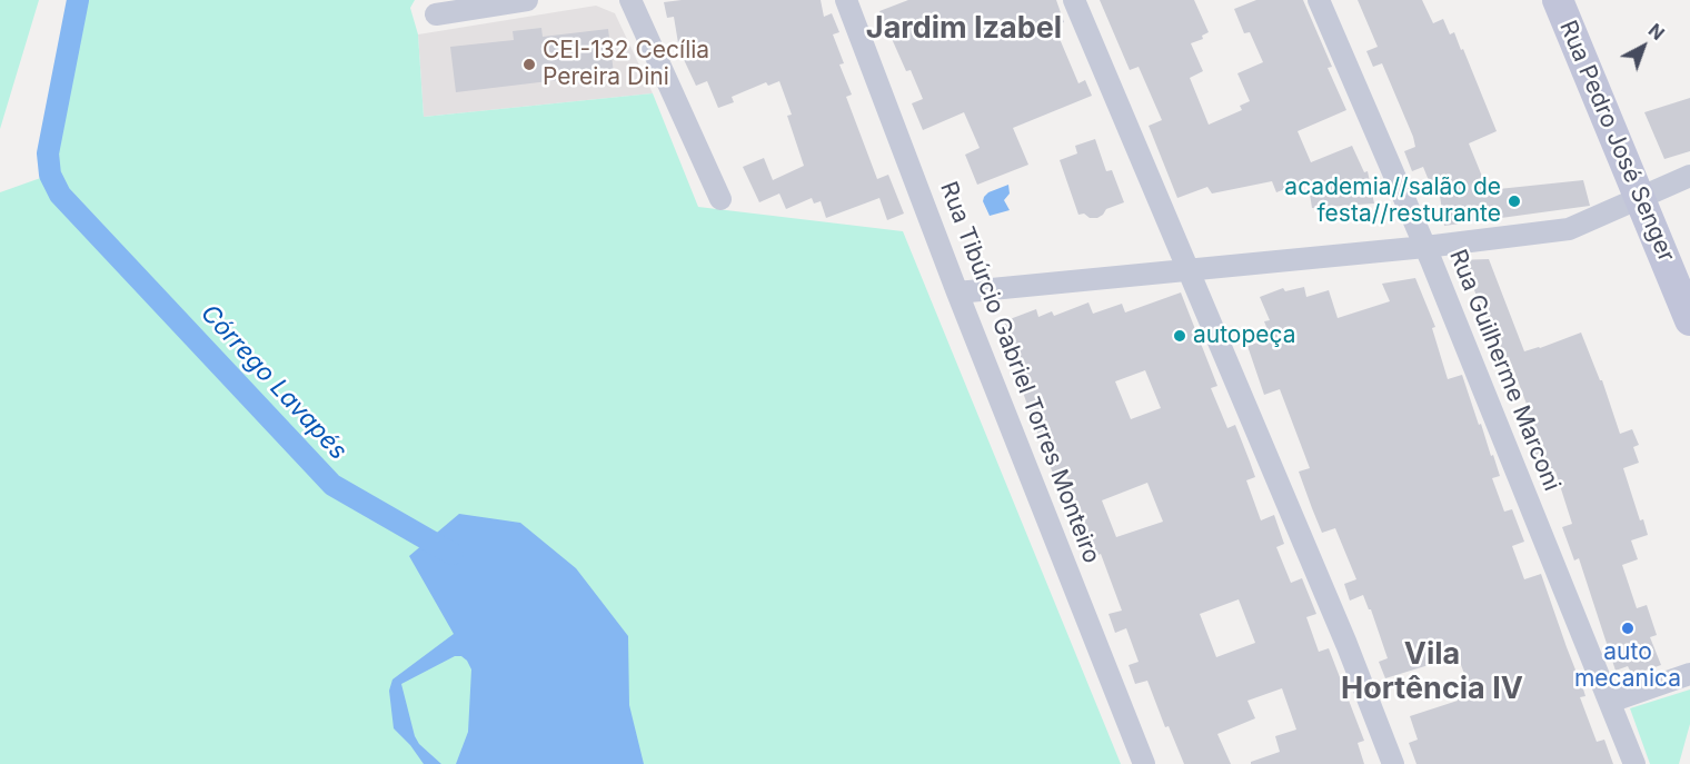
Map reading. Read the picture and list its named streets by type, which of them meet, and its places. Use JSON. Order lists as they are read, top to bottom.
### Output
{
  "streets": {
    "main road": ["Rua Pedro José Senger"],
    "street": ["Rua Guilherme Marconi", "Rua Tibúrcio Gabriel Torres Monteiro"]
  },
  "districts": ["Jardim Izabel", "Vila Hortência IV"],
  "water": ["Córrego Lavapés"],
  "places": [
    "CEI-132 Cecília Pereira Dini",
    "academia//salão de festa//resturante",
    "autopeça",
    "auto mecanica"
  ],
  "north": "top right"
}
